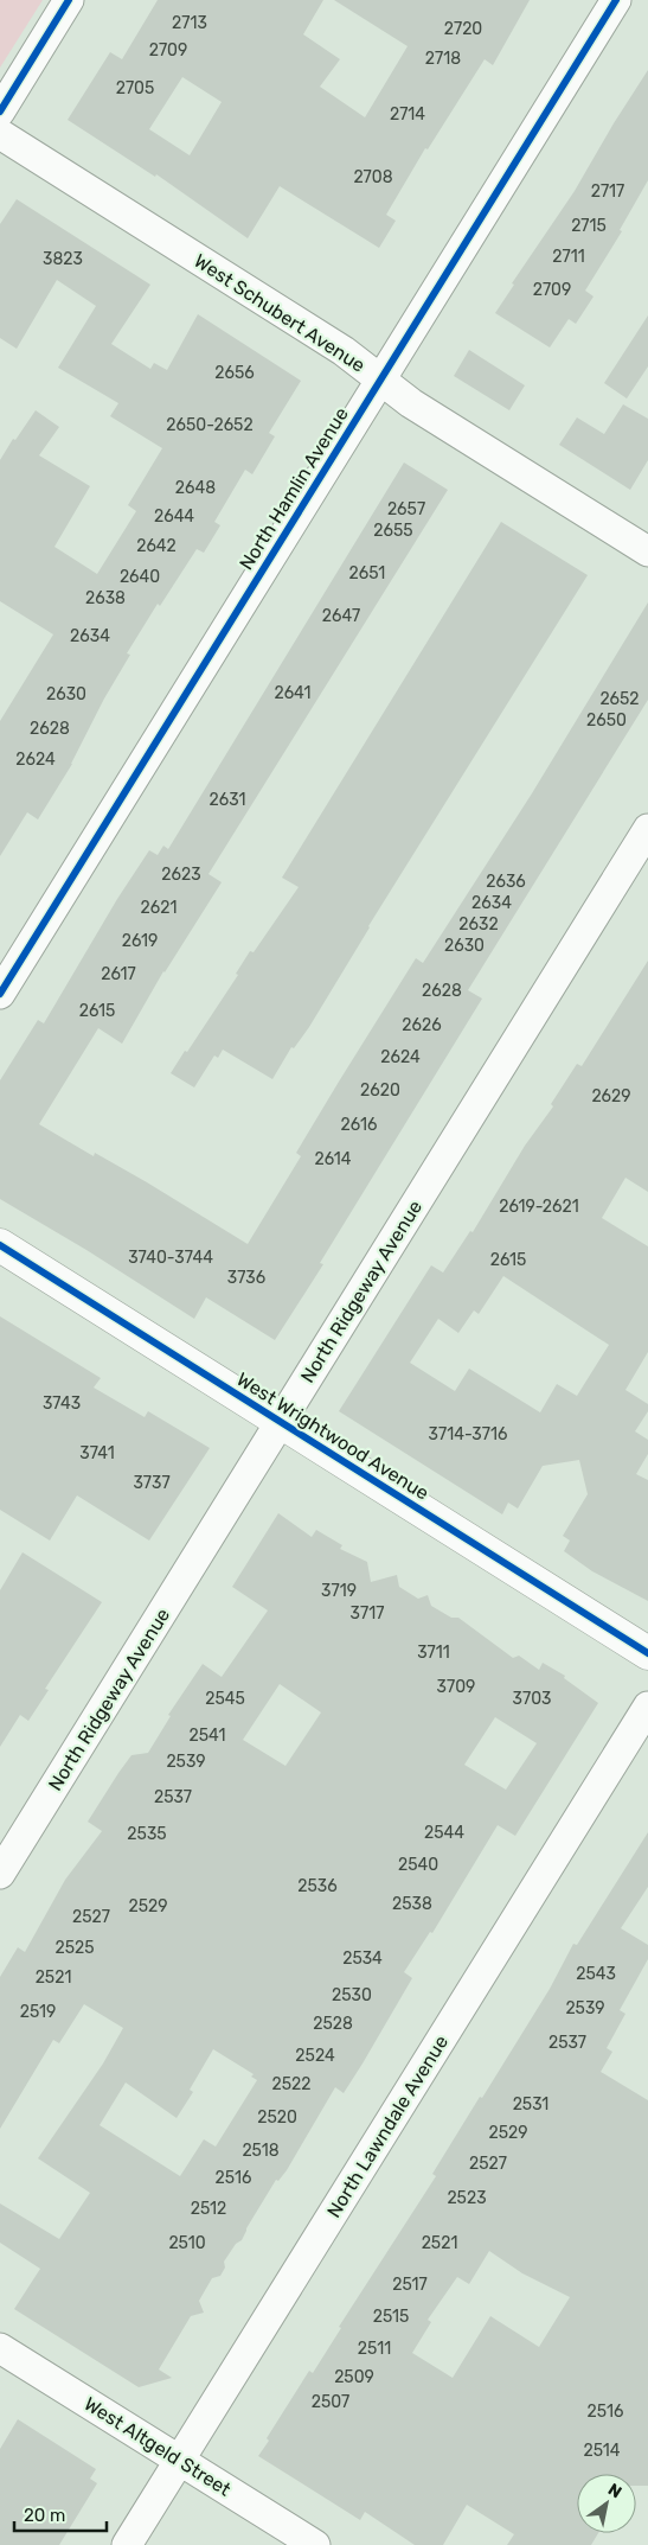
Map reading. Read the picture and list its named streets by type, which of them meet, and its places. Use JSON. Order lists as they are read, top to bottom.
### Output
{
  "streets": {
    "street": [
      "West Schubert Avenue",
      "North Hamlin Avenue",
      "North Ridgeway Avenue",
      "West Wrightwood Avenue",
      "North Lawndale Avenue",
      "West Altgeld Street"
    ]
  },
  "crossings": [
    ["West Schubert Avenue", "North Hamlin Avenue"],
    ["North Ridgeway Avenue", "West Wrightwood Avenue"],
    ["North Lawndale Avenue", "West Altgeld Street"]
  ],
  "house_numbers": [
    "2713",
    "2720",
    "2709",
    "2718",
    "2705",
    "2714",
    "2708",
    "2717",
    "2715",
    "2711",
    "3823",
    "2709",
    "2656",
    "2650-2652",
    "2648",
    "2657",
    "2644",
    "2655",
    "2642",
    "2651",
    "2640",
    "2638",
    "2647",
    "2634",
    "2641",
    "2630",
    "2652",
    "2650",
    "2628",
    "2624",
    "2631",
    "2623",
    "2636",
    "2634",
    "2621",
    "2632",
    "2619",
    "2630",
    "2617",
    "2628",
    "2615",
    "2626",
    "2624",
    "2620",
    "2629",
    "2616",
    "2614",
    "2619-2621",
    "3740-3744",
    "2615",
    "3736",
    "3743",
    "3714-3716",
    "3741",
    "3737",
    "3719",
    "3717",
    "3711",
    "3709",
    "2545",
    "3703",
    "2541",
    "2539",
    "2537",
    "2544",
    "2535",
    "2540",
    "2536",
    "2538",
    "2529",
    "2527",
    "2525",
    "2534",
    "2543",
    "2521",
    "2530",
    "2539",
    "2519",
    "2528",
    "2537",
    "2524",
    "2522",
    "2531",
    "2520",
    "2529",
    "2518",
    "2527",
    "2516",
    "2523",
    "2512",
    "2510",
    "2521",
    "2517",
    "2515",
    "2511",
    "2509",
    "2507",
    "2516",
    "2514"
  ],
  "scale_bar": "20 m",
  "north": "top right"
}
